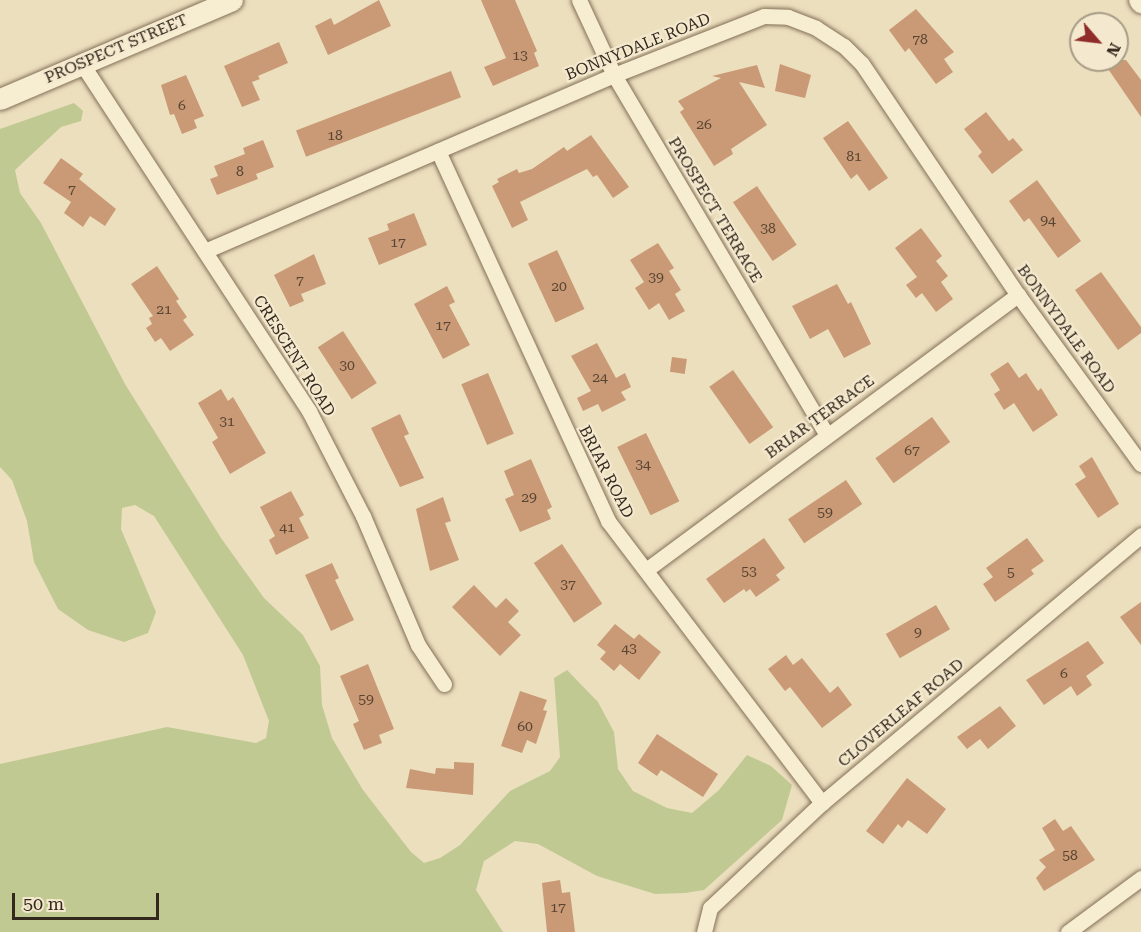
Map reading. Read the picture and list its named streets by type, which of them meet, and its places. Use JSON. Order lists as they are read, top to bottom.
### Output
{
  "streets": {
    "main road": ["PROSPECT STREET"],
    "street": [
      "BONNYDALE ROAD",
      "PROSPECT TERRACE",
      "CRESCENT ROAD",
      "BRIAR TERRACE",
      "BRIAR ROAD",
      "CLOVERLEAF ROAD"
    ]
  },
  "crossings": [
    ["BONNYDALE ROAD", "PROSPECT TERRACE"],
    ["BONNYDALE ROAD", "CRESCENT ROAD"],
    ["BONNYDALE ROAD", "BRIAR TERRACE"],
    ["BONNYDALE ROAD", "BRIAR ROAD"],
    ["PROSPECT STREET", "CRESCENT ROAD"],
    ["PROSPECT TERRACE", "BRIAR TERRACE"],
    ["BRIAR TERRACE", "BRIAR ROAD"],
    ["BRIAR ROAD", "CLOVERLEAF ROAD"]
  ],
  "house_numbers": [
    "78",
    "13",
    "6",
    "26",
    "18",
    "81",
    "8",
    "7",
    "94",
    "38",
    "17",
    "39",
    "7",
    "20",
    "21",
    "17",
    "30",
    "24",
    "31",
    "67",
    "34",
    "29",
    "59",
    "41",
    "53",
    "5",
    "37",
    "9",
    "43",
    "6",
    "59",
    "60",
    "58",
    "17"
  ],
  "scale_bar": "50 m",
  "north": "bottom right"
}
